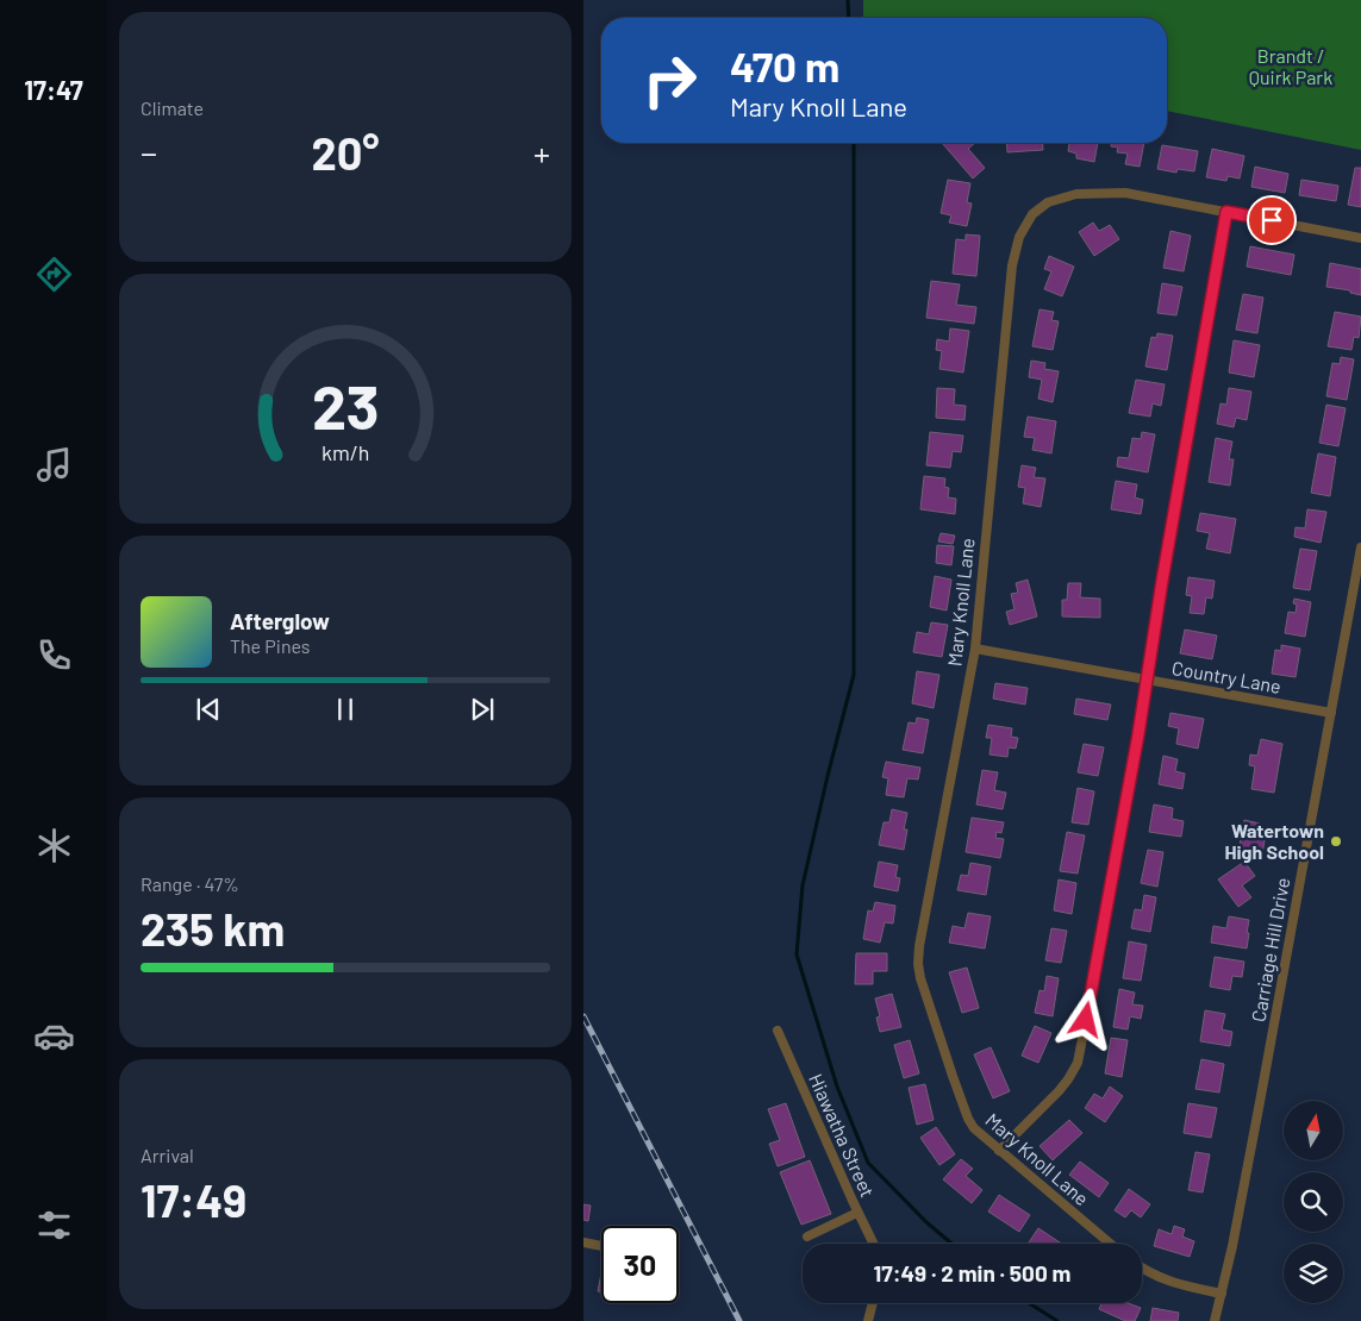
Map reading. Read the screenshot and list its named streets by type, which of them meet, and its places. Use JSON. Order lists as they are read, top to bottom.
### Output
{
  "streets": {
    "street": [
      "Mary Knoll Lane",
      "Country Lane",
      "Carriage Hill Drive",
      "Hiawatha Street"
    ]
  },
  "crossings": [
    ["Mary Knoll Lane", "Country Lane"],
    ["Country Lane", "Carriage Hill Drive"]
  ],
  "parks": ["Brandt / Quirk Park"],
  "places": ["Watertown High School"],
  "north": "top",
  "page": {
    "tabs": "17:47",
    "tile": [
      "Climate",
      ["Range · 47%", "235 km"],
      ["Arrival", "17:49"]
    ],
    "turn": ["470 m", "Mary Knoll Lane"],
    "heat": ["−", "20°", "+"],
    "song": ["Afterglow", "The Pines"],
    "limit": "30",
    "trip": "17:49 · 2 min · 500 m",
    "gauge": ["23", "km/h"]
  }
}
